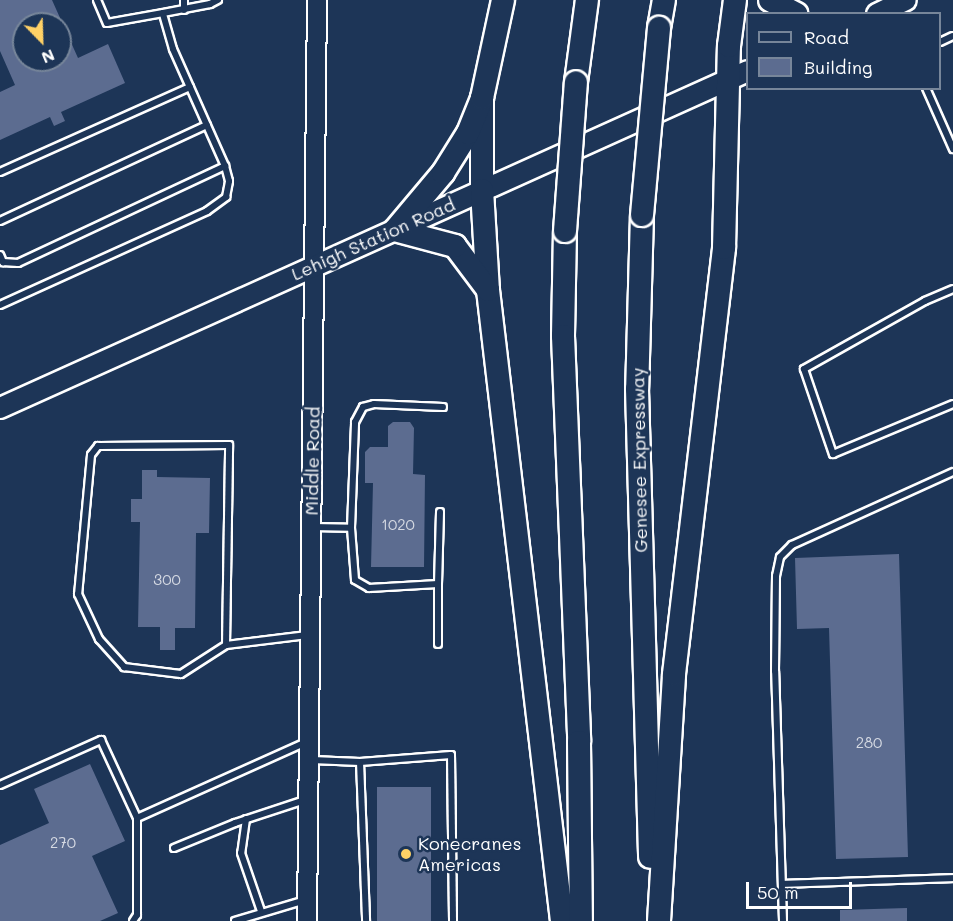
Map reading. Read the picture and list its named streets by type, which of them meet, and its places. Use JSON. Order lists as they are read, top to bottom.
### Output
{
  "streets": {
    "highway": ["Genesee Expressway"],
    "main road": ["Lehigh Station Road"],
    "street": ["Middle Road"]
  },
  "crossings": [
    ["Lehigh Station Road", "Middle Road"]
  ],
  "places": ["Konecranes Americas"],
  "house_numbers": [
    "1020",
    "300",
    "280",
    "270"
  ],
  "legend": ["Road", "Building"],
  "scale_bar": "50 m",
  "north": "bottom right"
}
